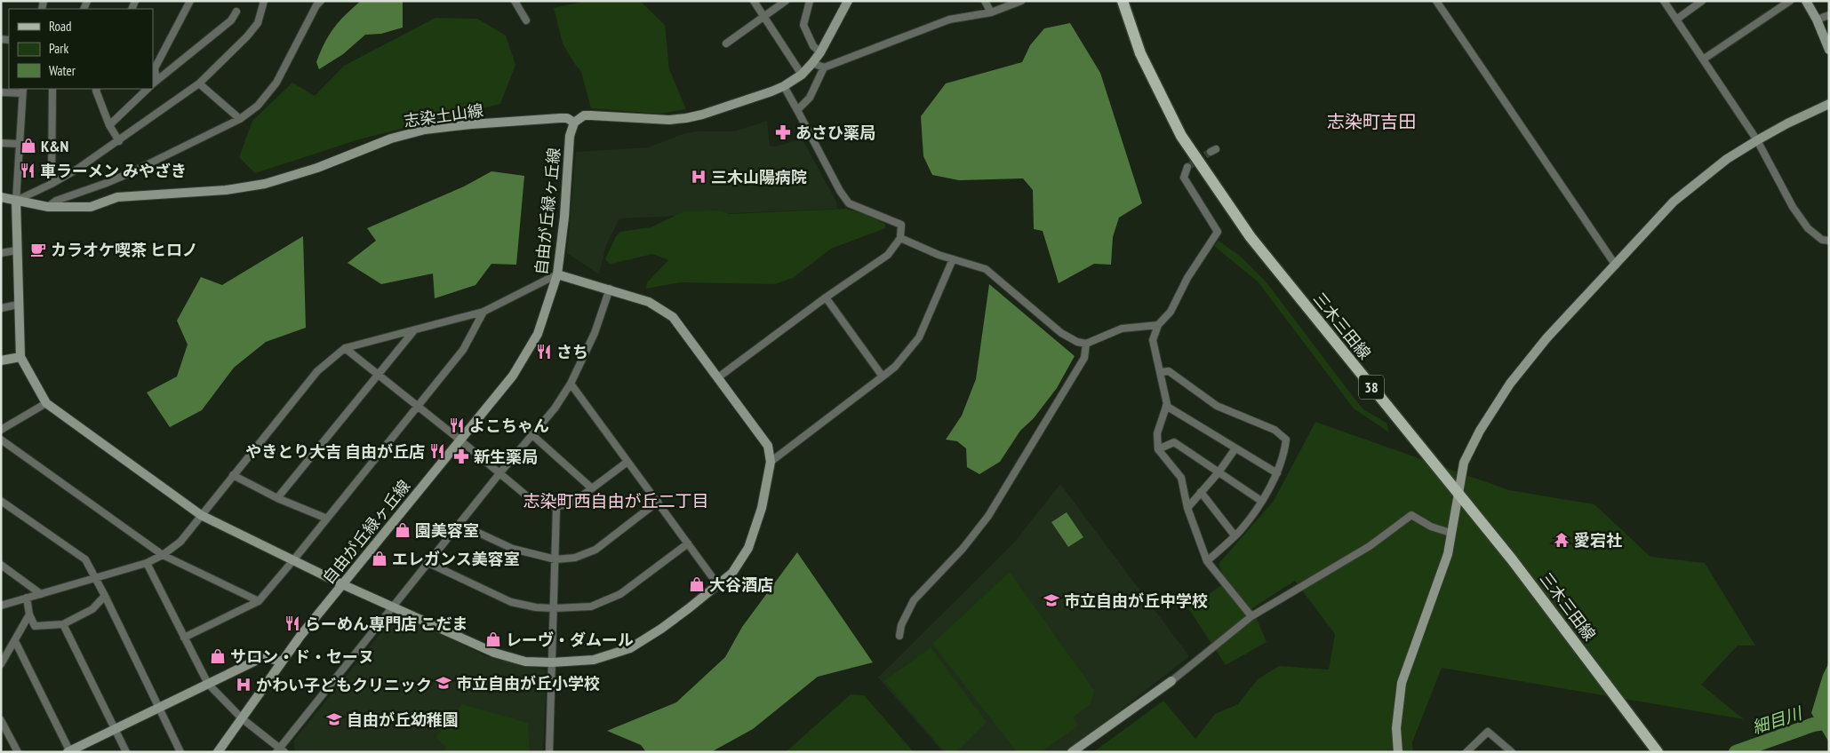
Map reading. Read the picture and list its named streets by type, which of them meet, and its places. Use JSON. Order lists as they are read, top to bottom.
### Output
{
  "streets": {
    "main road": ["三木三田線", "38"],
    "street": ["志染土山線", "自由が丘緑ヶ丘線"]
  },
  "crossings": [
    ["志染土山線", "自由が丘緑ヶ丘線"]
  ],
  "districts": ["志染町吉田", "志染町西自由が丘二丁目"],
  "water": ["細目川"],
  "places": {
    "pharmacy": ["あさひ薬局", "新生薬局"],
    "shop": [
      "K&N",
      "園美容室",
      "エレガンス美容室",
      "大谷酒店",
      "レーヴ・ダムール",
      "サロン・ド・セーヌ"
    ],
    "restaurant": [
      "車ラーメン みやざき",
      "さち",
      "よこちゃん",
      "やきとり大吉 自由が丘店",
      "らーめん専門店 こだま"
    ],
    "hospital": ["三木山陽病院", "かわい子どもクリニック"],
    "cafe": ["カラオケ喫茶 ヒロノ"],
    "temple": ["愛宕社"],
    "school or university": ["市立自由が丘中学校", "市立自由が丘小学校", "自由が丘幼稚園"]
  },
  "legend": ["Road", "Park", "Water"]
}
